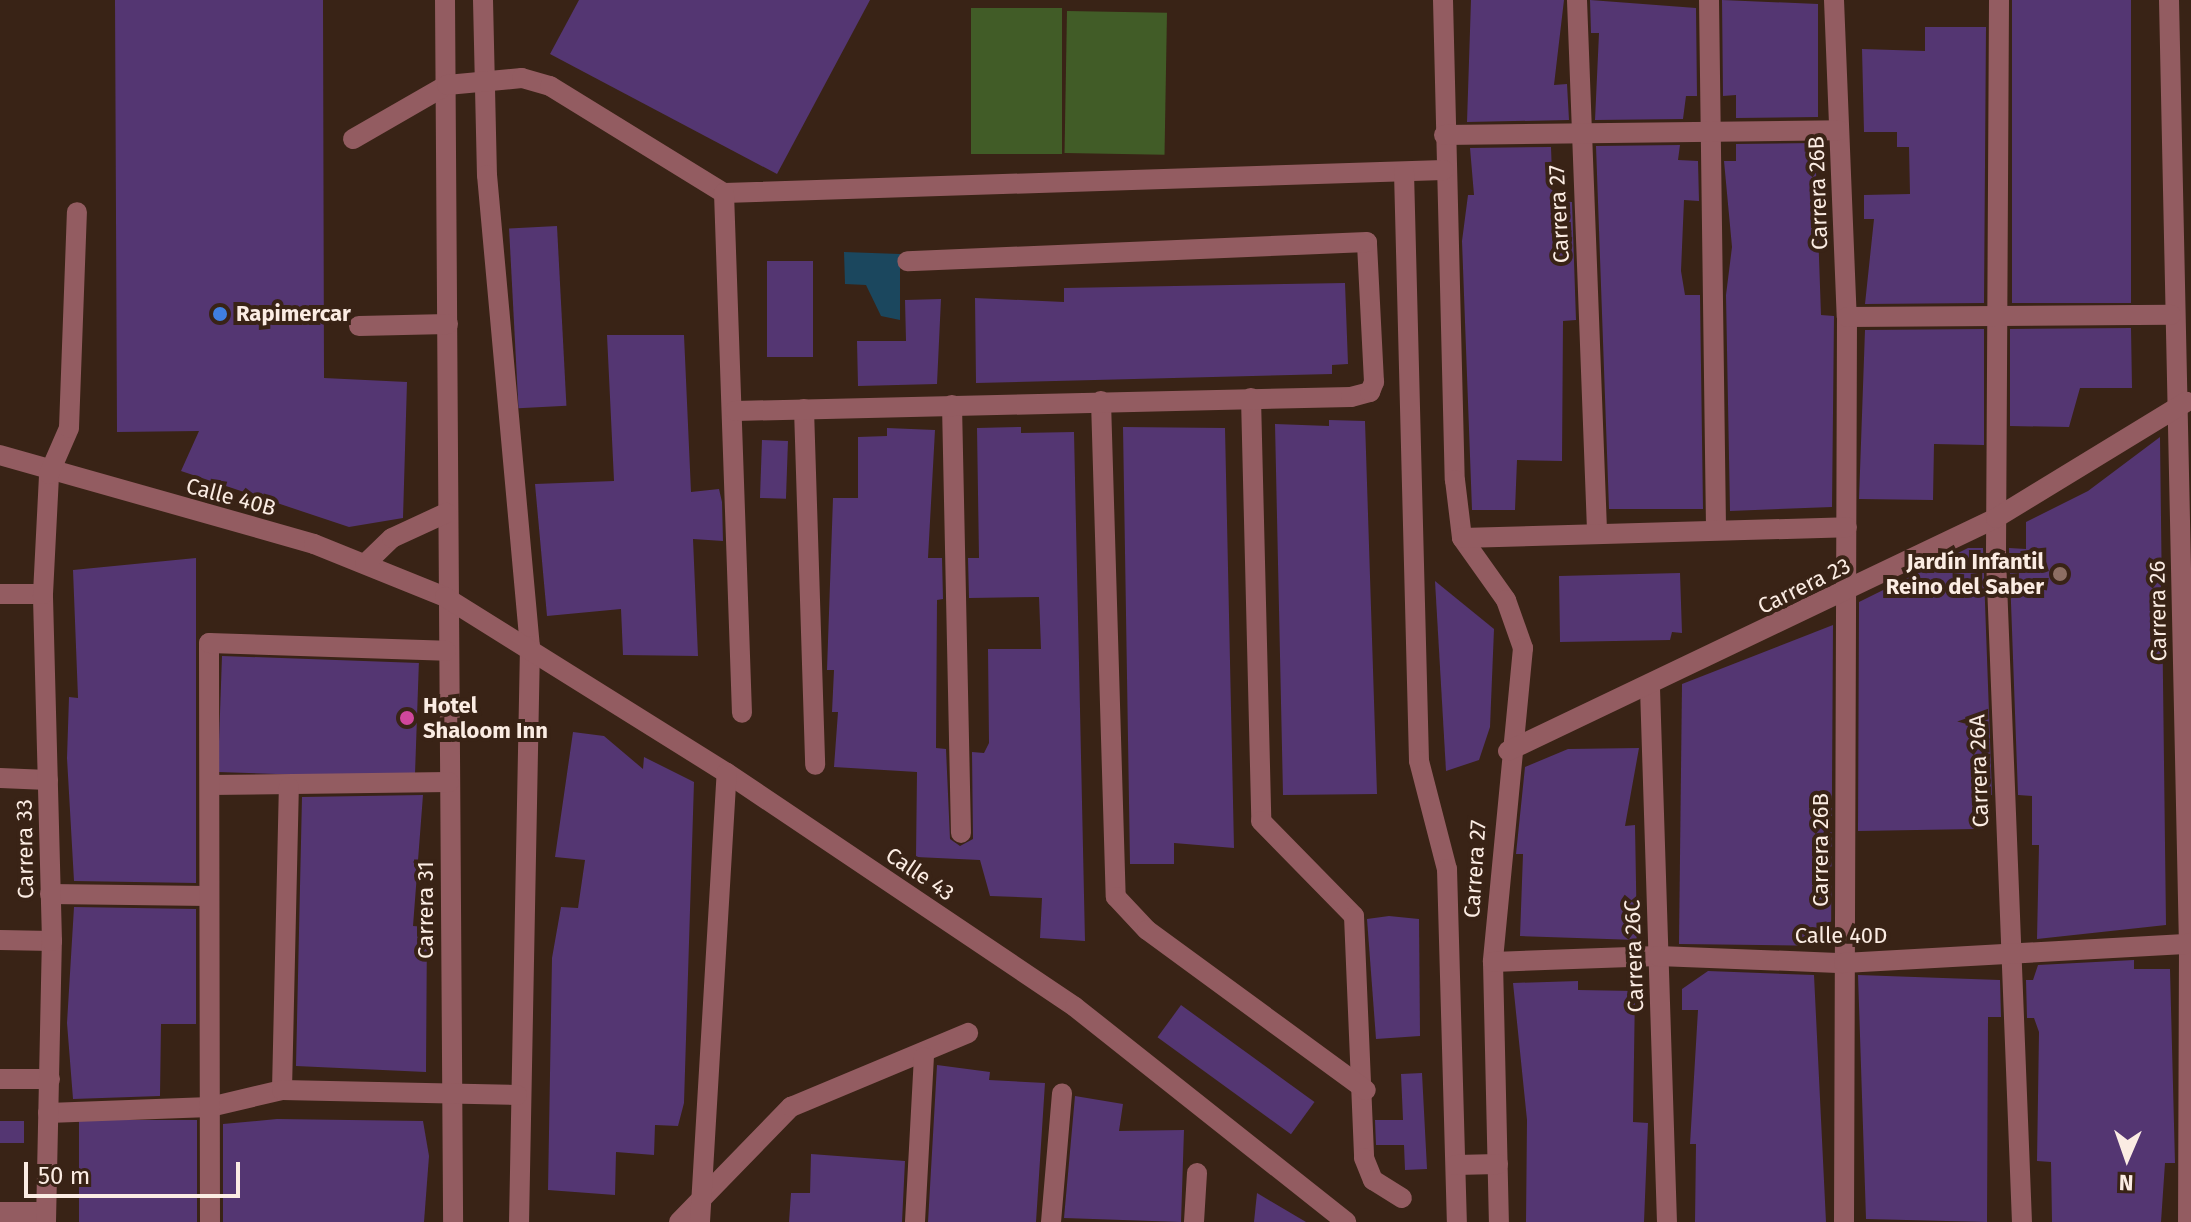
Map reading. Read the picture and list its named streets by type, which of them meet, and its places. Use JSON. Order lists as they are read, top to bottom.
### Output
{
  "streets": {
    "street": [
      "Carrera 26B",
      "Carrera 27",
      "Calle 40B",
      "Carrera 23",
      "Carrera 26",
      "Carrera 26A",
      "Carrera 33",
      "Calle 43",
      "Carrera 31",
      "Calle 40D",
      "Carrera 26C"
    ]
  },
  "crossings": [
    ["Carrera 26B", "Carrera 23"],
    ["Carrera 26B", "Calle 40D"],
    ["Carrera 27", "Carrera 23"],
    ["Carrera 27", "Calle 40D"],
    ["Calle 40B", "Carrera 33"],
    ["Calle 40B", "Calle 43"],
    ["Calle 40B", "Carrera 31"],
    ["Carrera 23", "Carrera 26"],
    ["Carrera 23", "Carrera 26A"],
    ["Carrera 23", "Carrera 26C"],
    ["Carrera 26", "Calle 40D"],
    ["Carrera 26A", "Calle 40D"],
    ["Calle 43", "Carrera 31"],
    ["Calle 40D", "Carrera 26C"]
  ],
  "places": ["Rapimercar", "Jardín Infantil Reino del Saber", "Hotel Shaloom Inn"],
  "scale_bar": "50 m",
  "north": "bottom"
}
